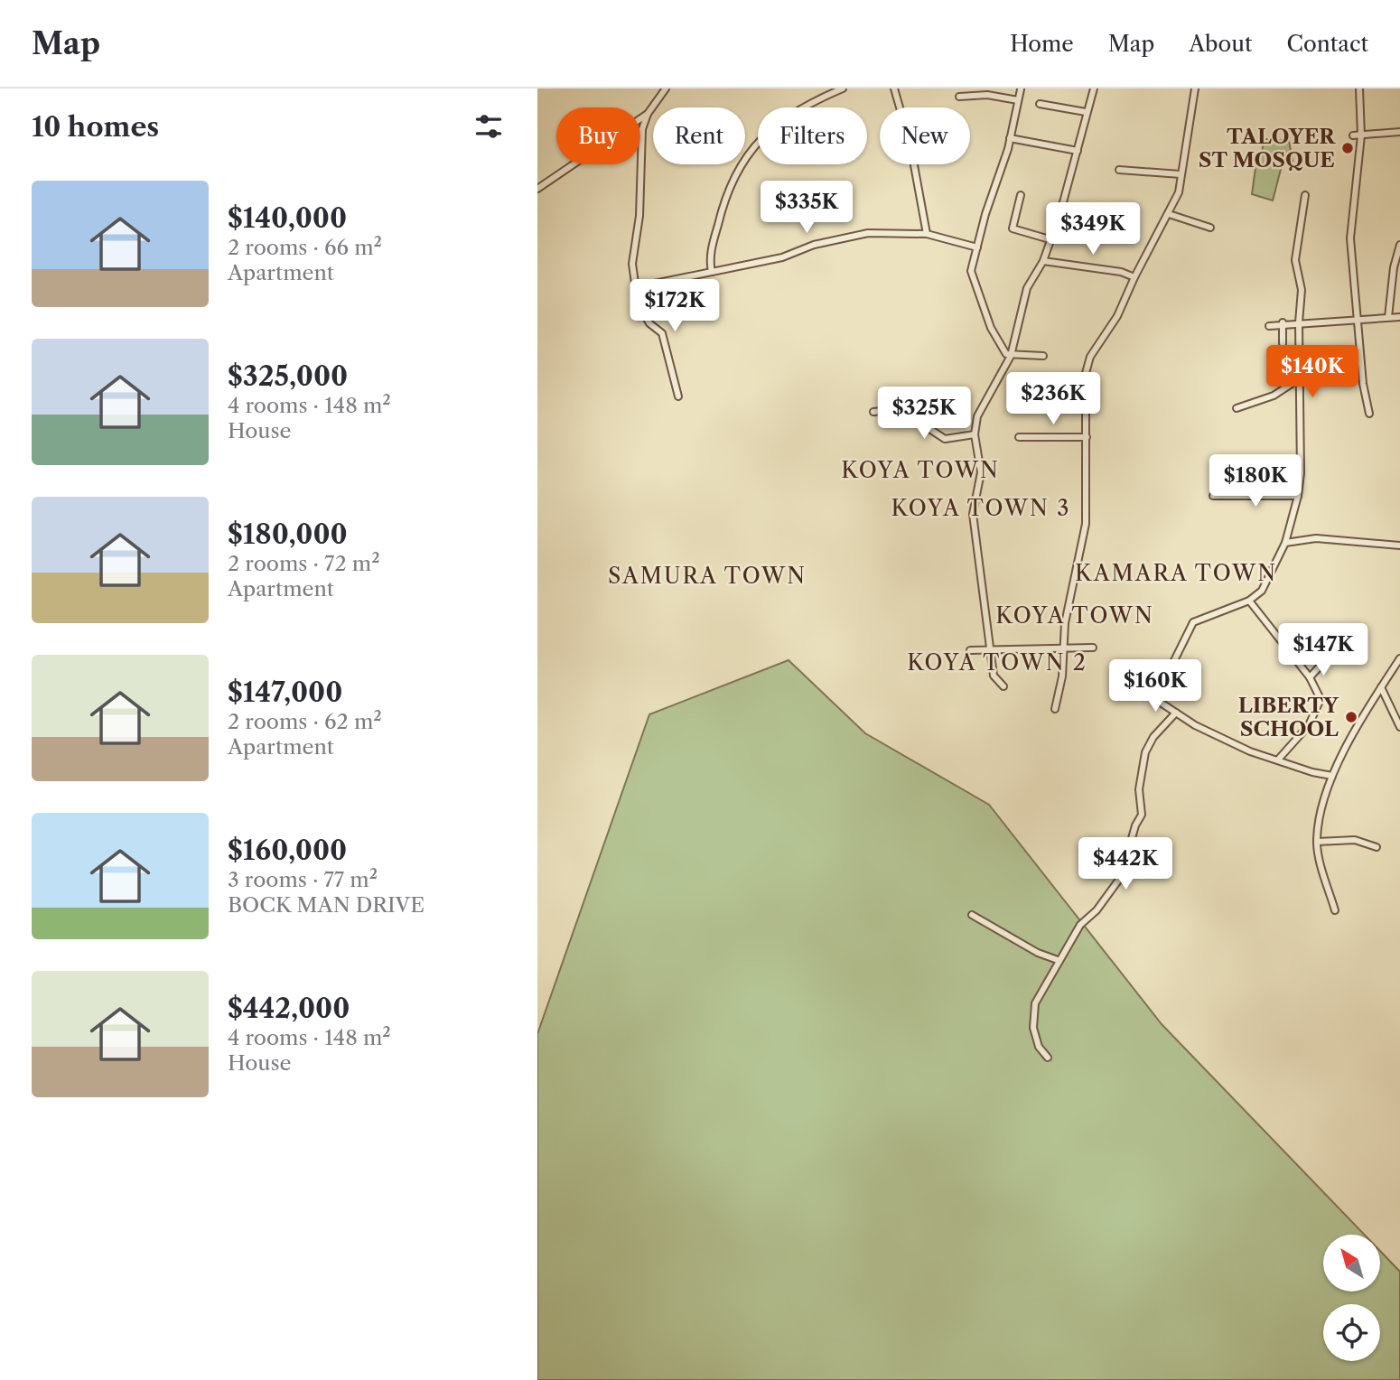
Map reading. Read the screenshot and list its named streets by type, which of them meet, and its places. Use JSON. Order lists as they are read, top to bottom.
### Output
{
  "districts": [
    "KOYA TOWN",
    "KOYA TOWN 3",
    "KAMARA TOWN",
    "SAMURA TOWN",
    "KOYA TOWN",
    "KOYA TOWN 2"
  ],
  "places": ["TALOYER ST MOSQUE", "LIBERTY SCHOOL"],
  "north": "top left",
  "page": {
    "header": "Map",
    "nav": [
      "Home",
      "Map",
      "About",
      "Contact"
    ],
    "heading": "10 homes",
    "chip": [
      "Buy",
      "Rent",
      "Filters",
      "New"
    ],
    "list": [
      {
        "name": "$140,000",
        "note": "2 rooms · 66 m² · Apartment"
      },
      {
        "name": "$325,000",
        "note": "4 rooms · 148 m² · House"
      },
      {
        "name": "$180,000",
        "note": "2 rooms · 72 m² · Apartment"
      },
      {
        "name": "$147,000",
        "note": "2 rooms · 62 m² · Apartment"
      },
      {
        "name": "$160,000",
        "note": "3 rooms · 77 m² · BOCK MAN DRIVE"
      },
      {
        "name": "$442,000",
        "note": "4 rooms · 148 m² · House"
      }
    ],
    "price": [
      "$335K",
      "$349K",
      "$172K",
      "$140K",
      "$236K",
      "$325K",
      "$180K",
      "$147K",
      "$160K",
      "$442K"
    ]
  }
}
